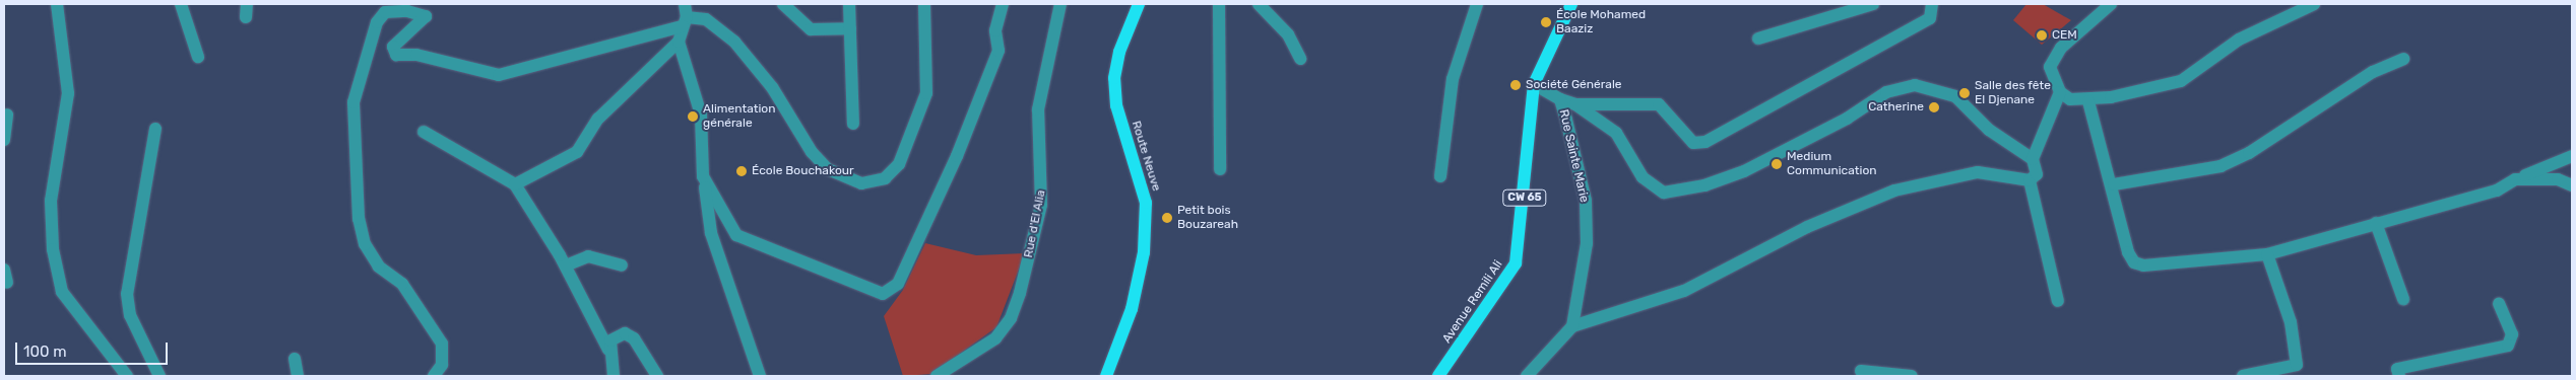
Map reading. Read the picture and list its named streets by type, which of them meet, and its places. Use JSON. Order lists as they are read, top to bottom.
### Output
{
  "streets": {
    "main road": ["Route Neuve", "CW 65", "Avenue Remili Ali"],
    "street": ["Rue Sainte Marie", "Rue d'El Alia"]
  },
  "crossings": [
    ["Rue Sainte Marie", "Avenue Remili Ali"]
  ],
  "places": [
    "École Mohamed Baaziz",
    "CEM",
    "Société Générale",
    "Salle des fête El Djenane",
    "Catherine",
    "Alimentation générale",
    "Medium Communication",
    "École Bouchakour",
    "Petit bois Bouzareah"
  ],
  "scale_bar": "100 m"
}
